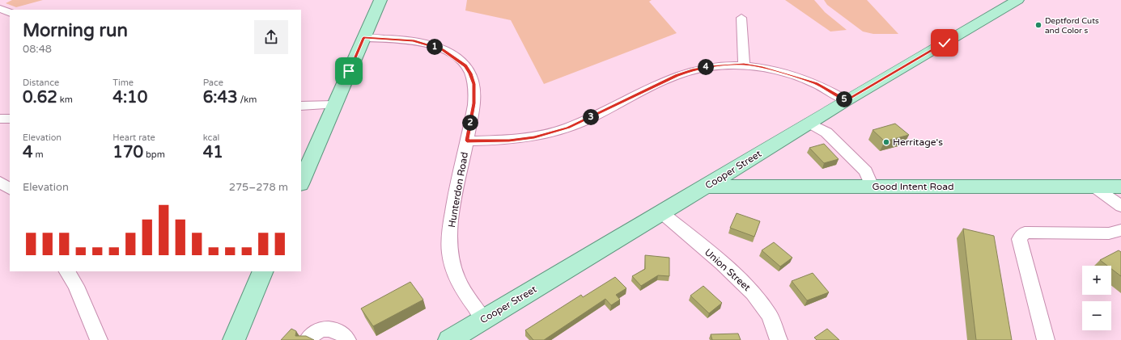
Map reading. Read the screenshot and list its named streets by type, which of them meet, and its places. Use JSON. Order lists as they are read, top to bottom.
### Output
{
  "streets": {
    "main road": ["Cooper Street", "Good Intent Road"],
    "street": ["Hunterdon Road", "Union Street"]
  },
  "crossings": [
    ["Cooper Street", "Good Intent Road"],
    ["Cooper Street", "Hunterdon Road"],
    ["Cooper Street", "Union Street"]
  ],
  "places": ["Deptford Cuts and Color s", "Herritage's"],
  "page": {
    "heading": ["Morning run", "08:48"],
    "pins": [
      "1",
      "4",
      "5",
      "3",
      "2"
    ],
    "stats": [
      ["Distance", "0.62 km"],
      ["Time", "4:10"],
      ["Pace", "6:43 /km"],
      ["Elevation", "4 m"],
      ["Heart rate", "170 bpm"],
      ["kcal", "41"]
    ],
    "chart": ["Elevation", "275–278 m"],
    "map_buttons": ["+", "−"]
  }
}
